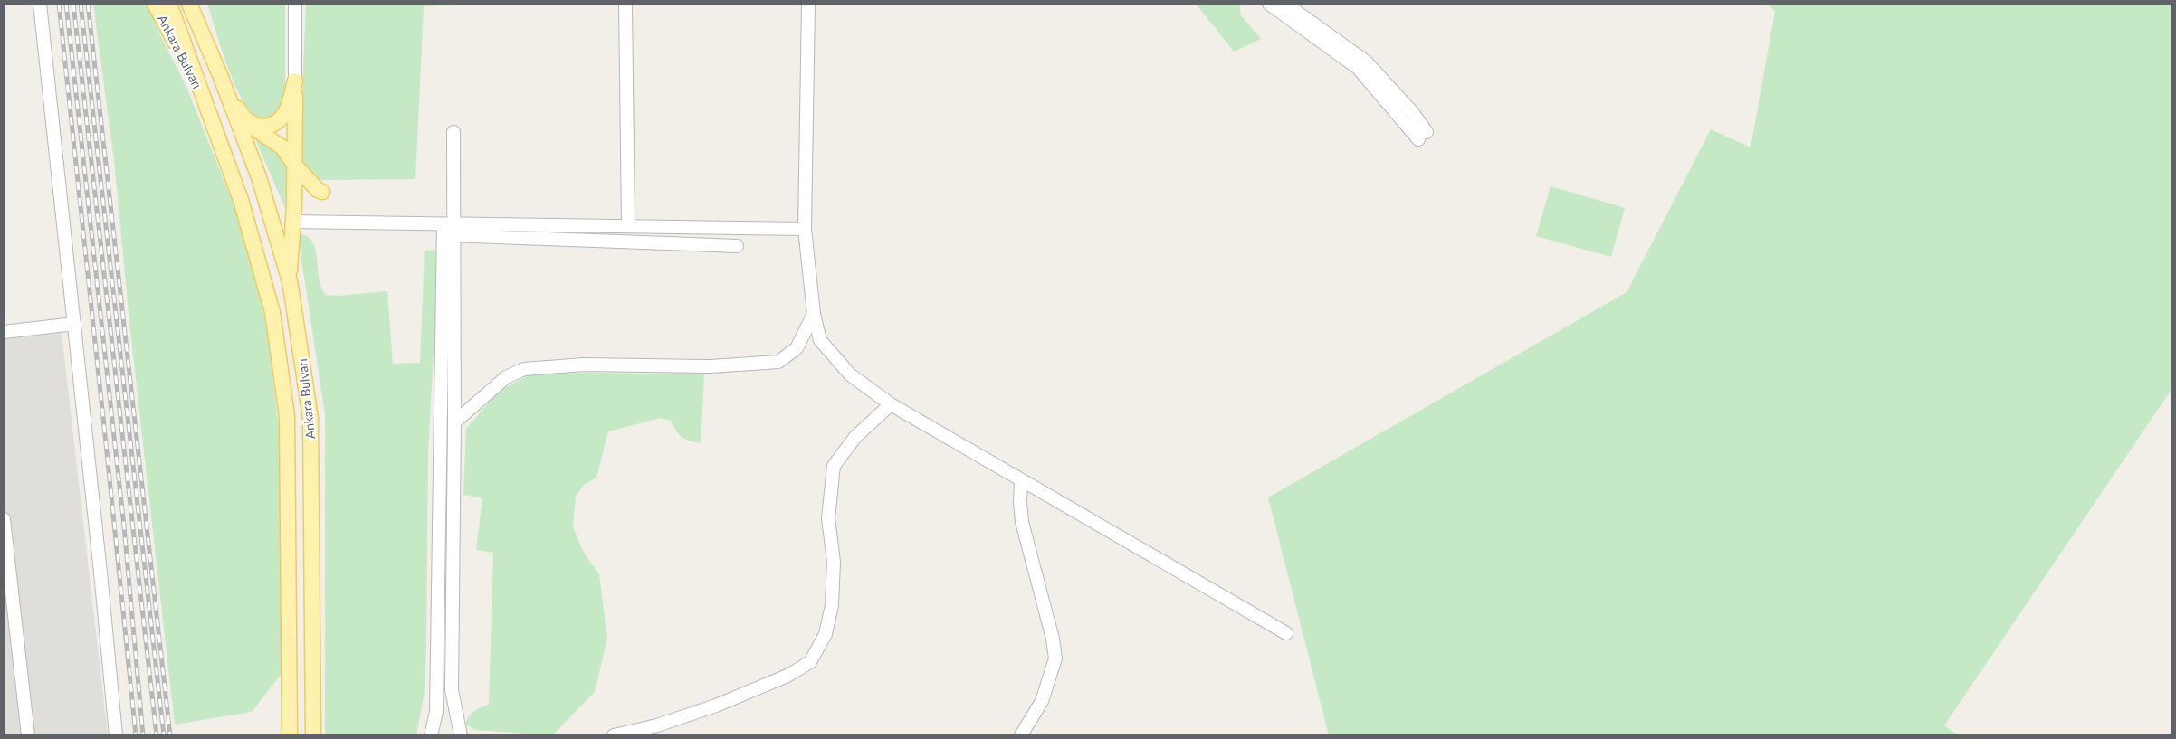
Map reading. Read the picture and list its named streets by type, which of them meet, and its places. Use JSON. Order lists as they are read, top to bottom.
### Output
{
  "streets": {
    "main road": ["Ankara Bulvarı"]
  }
}
